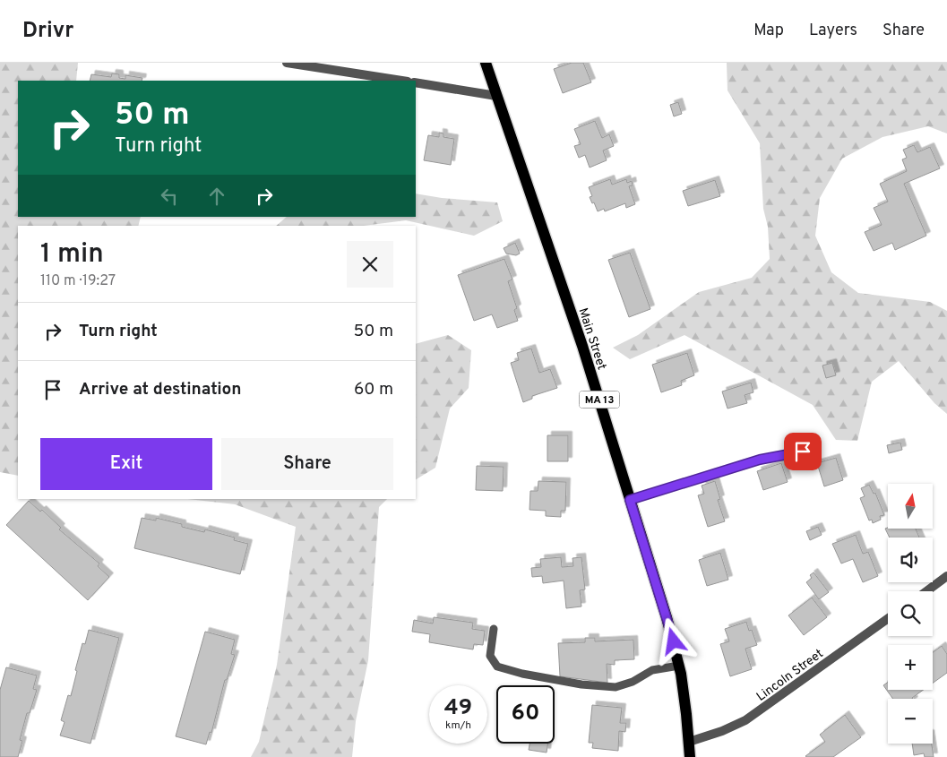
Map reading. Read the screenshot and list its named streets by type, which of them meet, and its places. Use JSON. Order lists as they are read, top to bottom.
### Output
{
  "streets": {
    "main road": ["Main Street", "MA 13"],
    "street": ["Lincoln Street"]
  },
  "crossings": [
    ["Main Street", "Lincoln Street"]
  ],
  "north": "top",
  "page": {
    "header": "Drivr",
    "nav": ["Map", "Layers", "Share"],
    "turn": ["50 m", "Turn right"],
    "heading": ["1 min", "110 m · 19:27"],
    "list": [
      {
        "name": "Turn right",
        "value": "50 m"
      },
      {
        "name": "Arrive at destination",
        "value": "60 m"
      }
    ],
    "buttons": ["Exit", "Share"],
    "map_buttons": ["+", "−"],
    "speed": "49 km/h",
    "limit": "60"
  }
}
